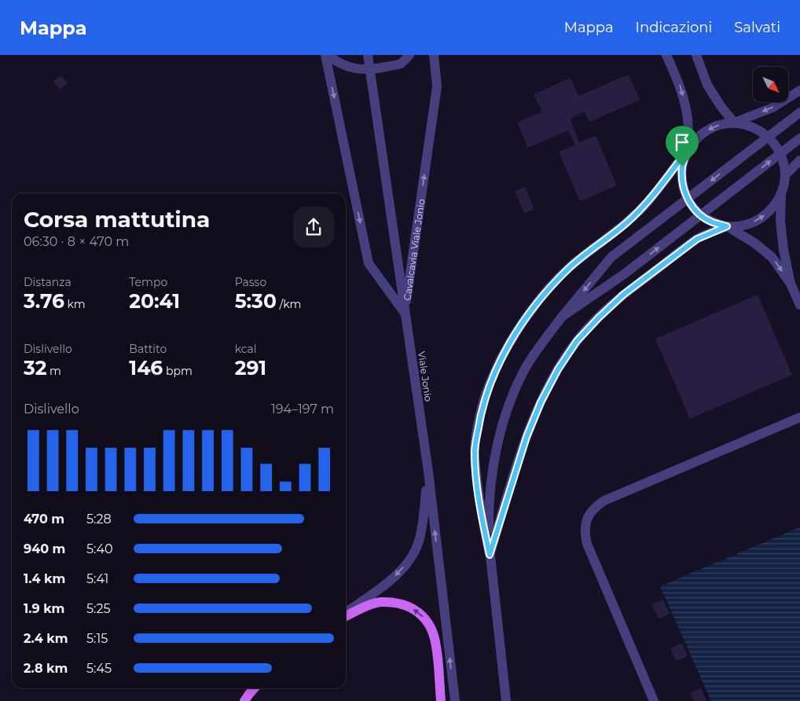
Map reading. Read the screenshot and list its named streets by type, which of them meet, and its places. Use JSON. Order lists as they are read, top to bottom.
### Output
{
  "streets": {
    "street": ["Cavalcavia Viale Jonio", "Viale Jonio"]
  },
  "crossings": [
    ["Cavalcavia Viale Jonio", "Viale Jonio"]
  ],
  "north": "bottom right",
  "page": {
    "header": "Mappa",
    "nav": ["Mappa", "Indicazioni", "Salvati"],
    "heading": ["Corsa mattutina", "06:30 · 8 × 470 m"],
    "stats": [
      ["Distanza", "3.76 km"],
      ["Tempo", "20:41"],
      ["Passo", "5:30 /km"],
      ["Dislivello", "32 m"],
      ["Battito", "146 bpm"],
      ["kcal", "291"]
    ],
    "chart": ["Dislivello", "194–197 m"],
    "list": [
      {
        "name": "470 m",
        "note": "5:28"
      },
      {
        "name": "940 m",
        "note": "5:40"
      },
      {
        "name": "1.4 km",
        "note": "5:41"
      },
      {
        "name": "1.9 km",
        "note": "5:25"
      },
      {
        "name": "2.4 km",
        "note": "5:15"
      },
      {
        "name": "2.8 km",
        "note": "5:45"
      }
    ]
  }
}
